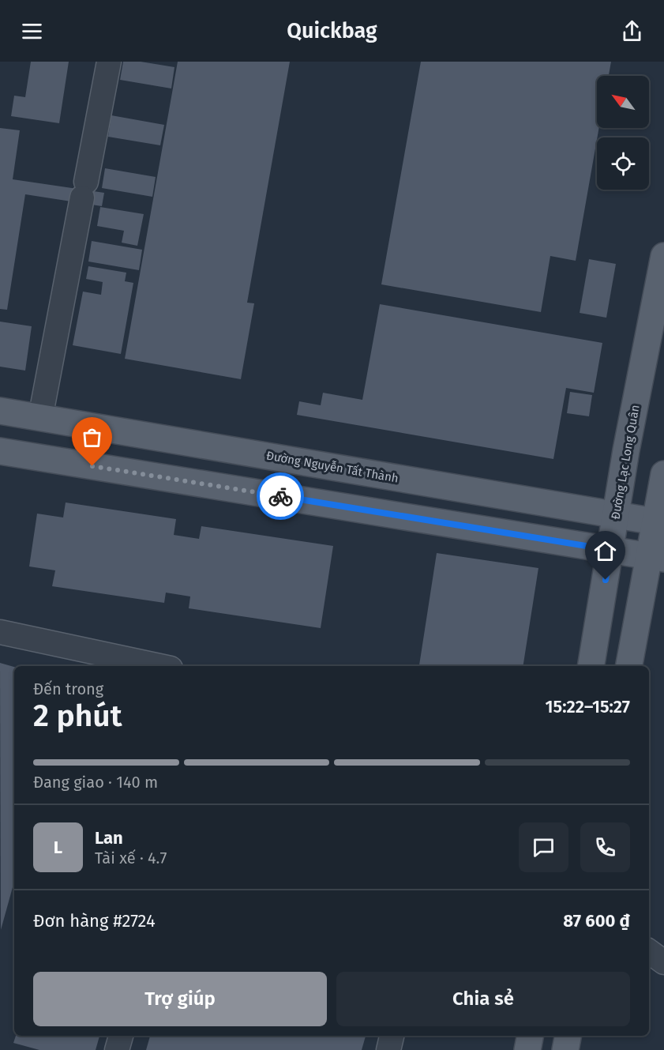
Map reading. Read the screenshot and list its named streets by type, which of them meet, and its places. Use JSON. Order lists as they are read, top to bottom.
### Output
{
  "streets": {
    "main road": ["Đường Lạc Long Quân", "Đường Nguyễn Tất Thành"]
  },
  "crossings": [
    ["Đường Lạc Long Quân", "Đường Nguyễn Tất Thành"]
  ],
  "north": "top left",
  "page": {
    "header": "Quickbag",
    "heading": ["2 phút", "Đến trong", "15:22–15:27"],
    "panel": [
      "Lan",
      "Tài xế · 4.7",
      "Đơn hàng #2724",
      "87 600 ₫"
    ],
    "bar": "Đang giao · 140 m",
    "round": "L",
    "buttons": ["Trợ giúp", "Chia sẻ"]
  }
}
